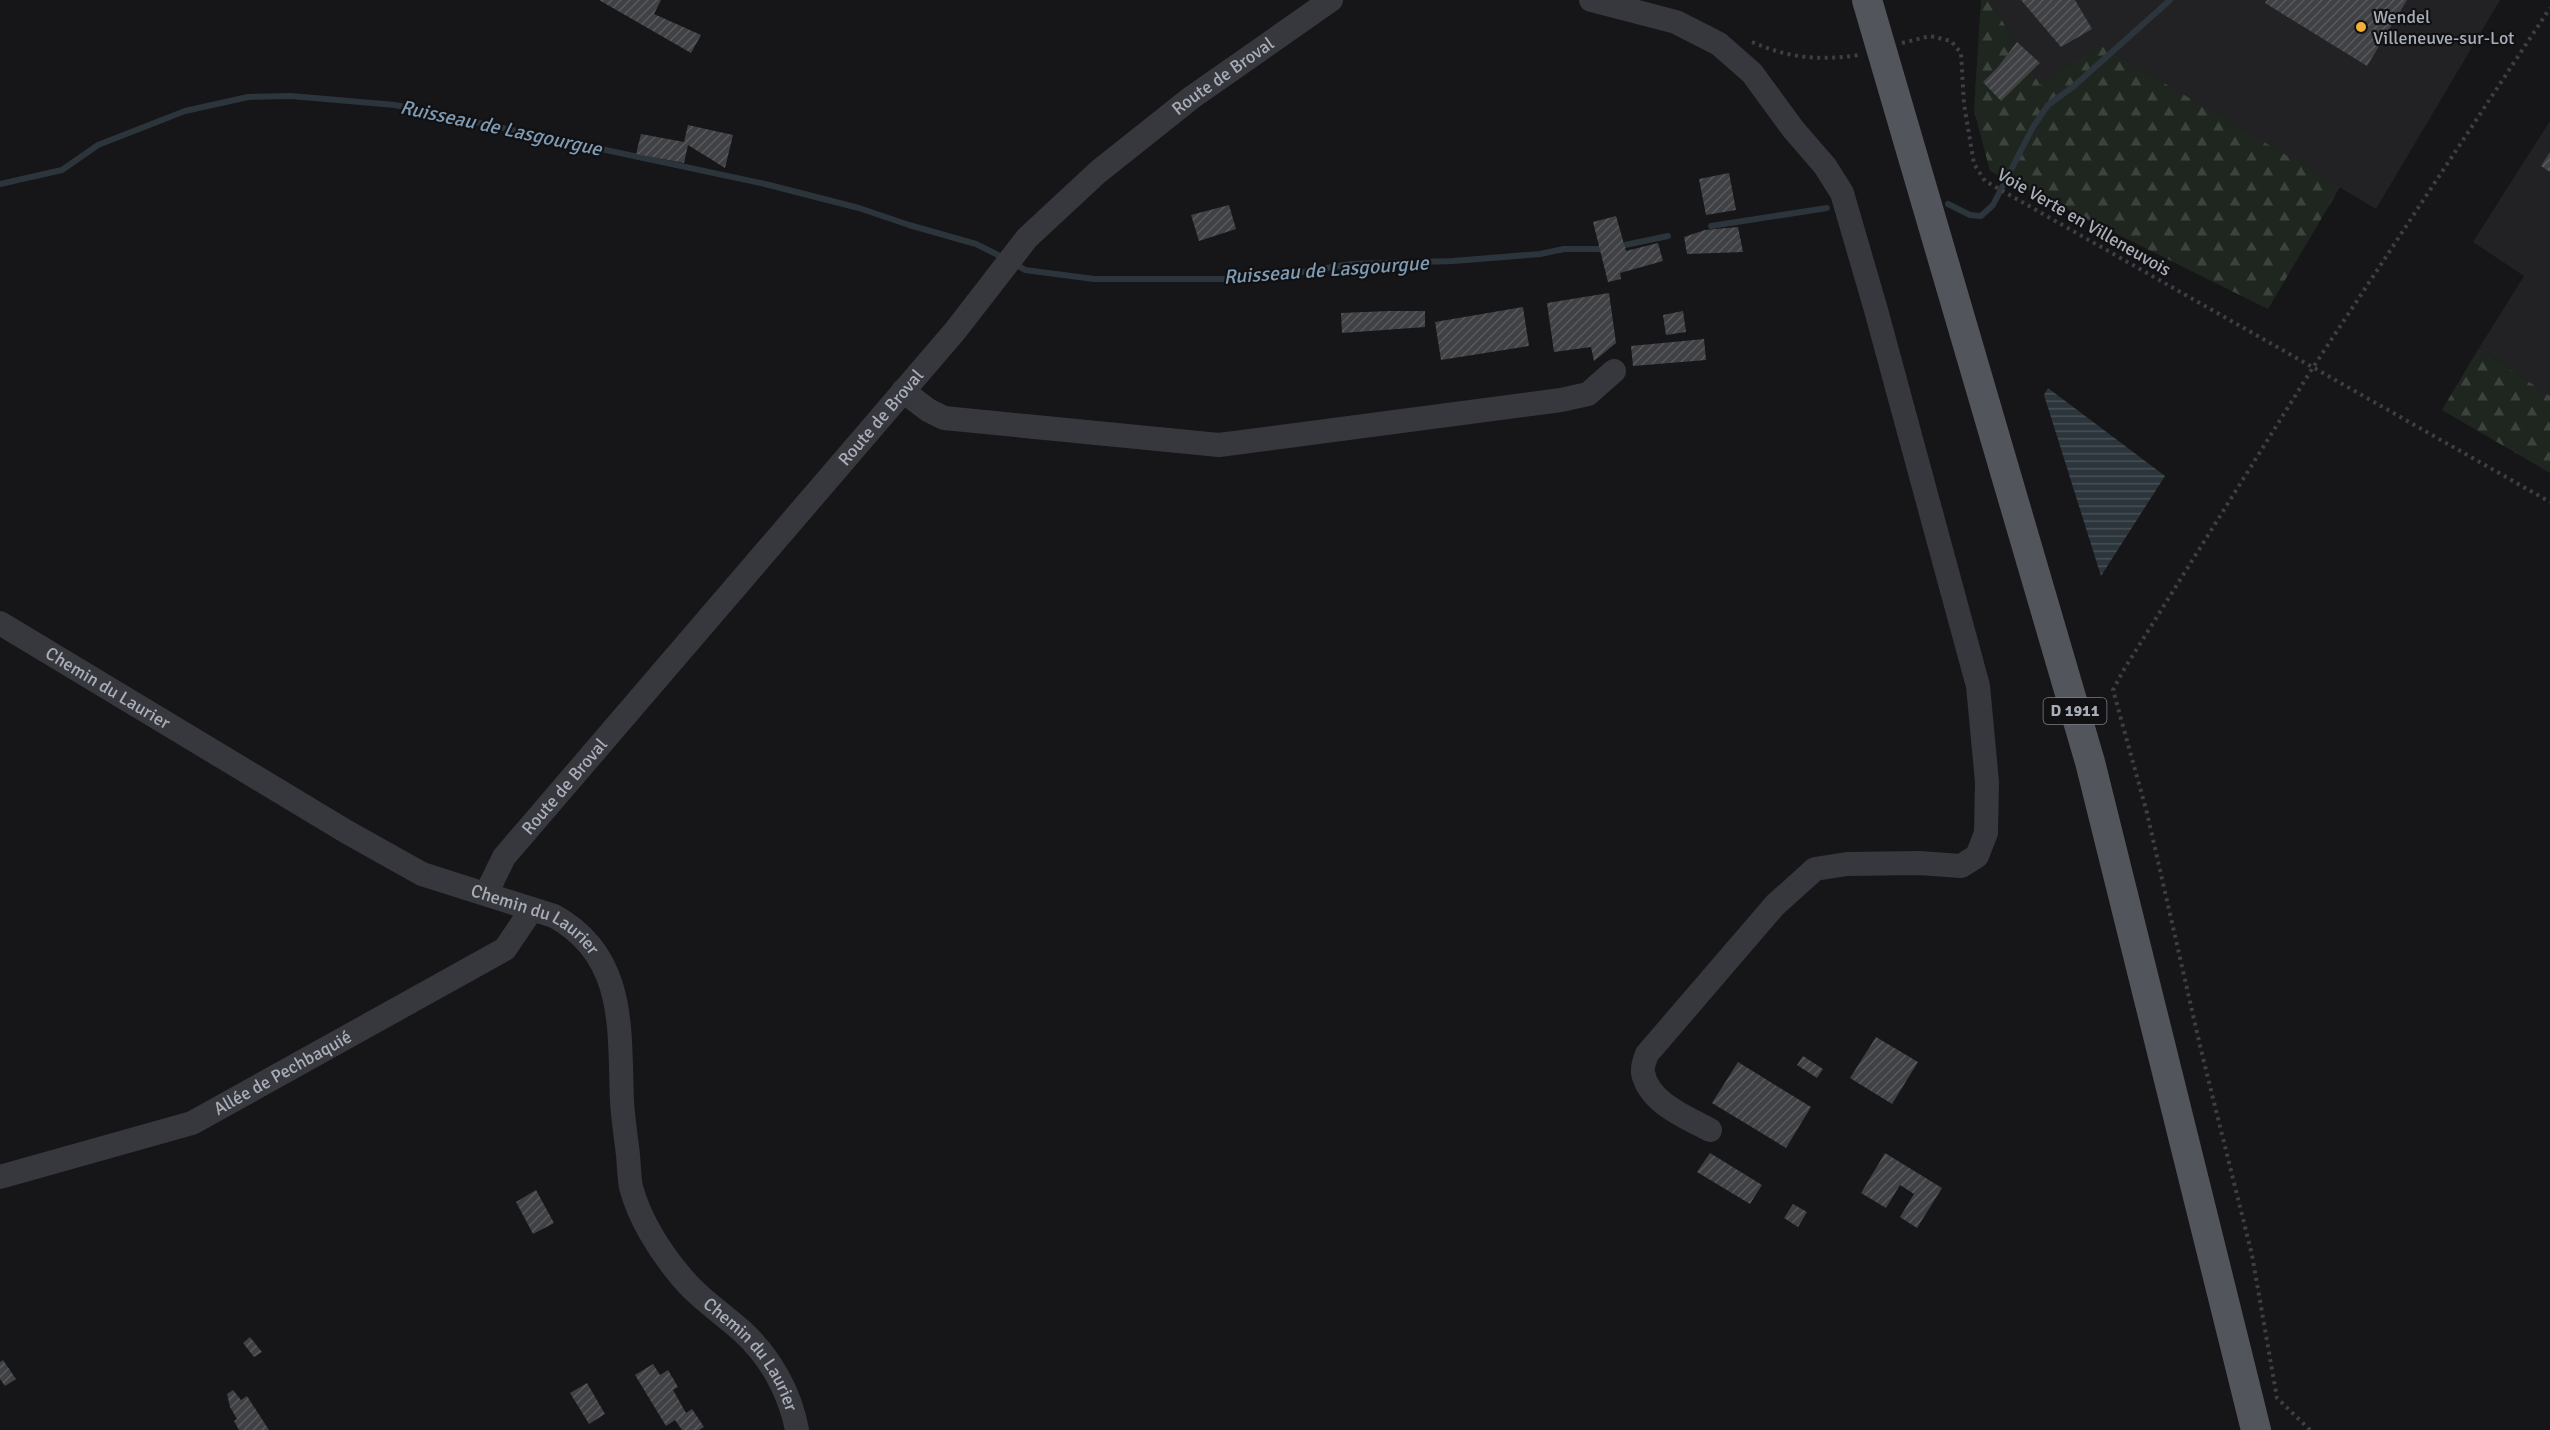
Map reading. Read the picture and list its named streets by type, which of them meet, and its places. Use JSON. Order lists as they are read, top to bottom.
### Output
{
  "streets": {
    "main road": ["D 1911"],
    "street": ["Route de Broval", "Chemin du Laurier", "Allée de Pechbaquié"],
    "path": ["Voie Verte en Villeneuvois"]
  },
  "crossings": [
    ["Route de Broval", "Chemin du Laurier"],
    ["Chemin du Laurier", "Allée de Pechbaquié"]
  ],
  "water": ["Ruisseau de Lasgourgue"],
  "places": ["Wendel Villeneuve-sur-Lot"]
}
